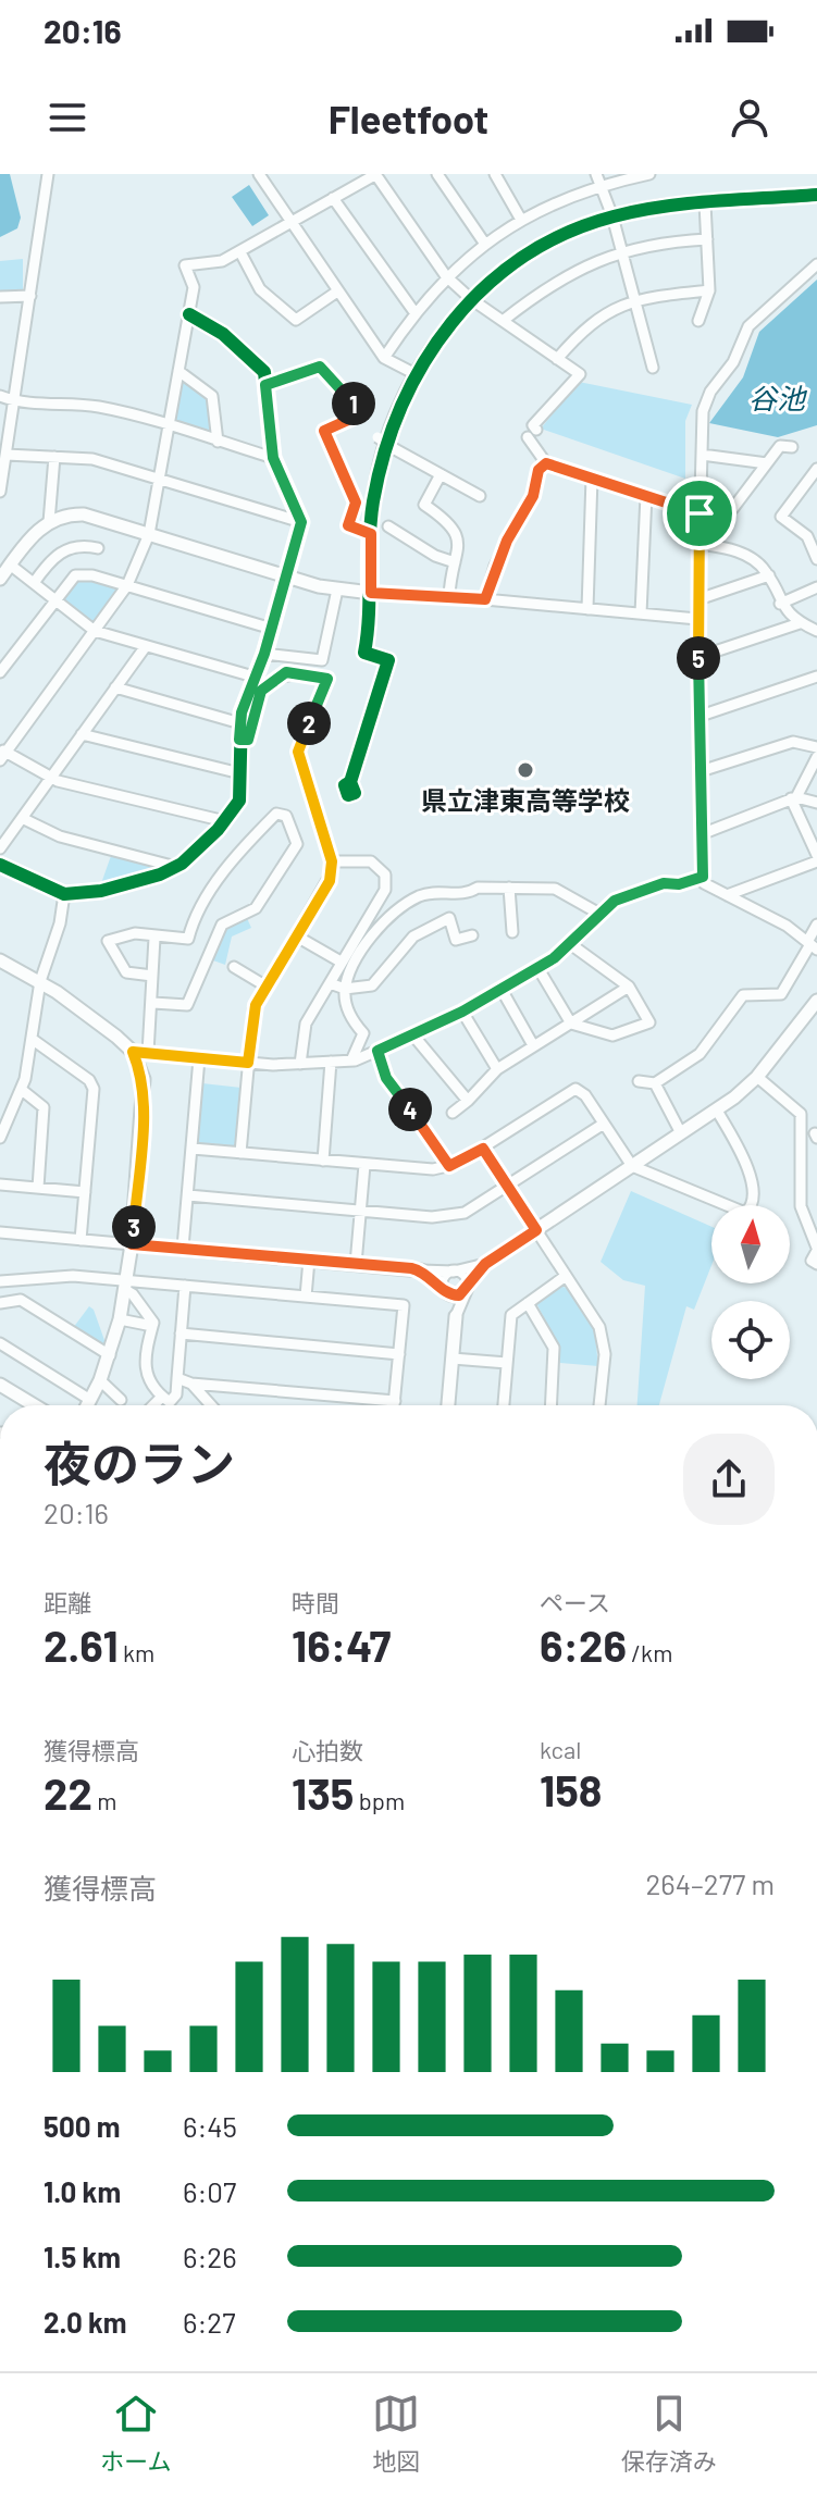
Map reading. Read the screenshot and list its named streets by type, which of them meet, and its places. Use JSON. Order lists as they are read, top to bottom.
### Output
{
  "water": ["谷池"],
  "places": ["県立津東高等学校"],
  "north": "top",
  "page": {
    "status": "20:16",
    "header": "Fleetfoot",
    "pins": [
      "1",
      "5",
      "2",
      "4",
      "3"
    ],
    "heading": ["夜のラン", "20:16"],
    "stats": [
      ["距離", "2.61 km"],
      ["時間", "16:47"],
      ["ペース", "6:26 /km"],
      ["獲得標高", "22 m"],
      ["心拍数", "135 bpm"],
      ["kcal", "158"]
    ],
    "chart": ["獲得標高", "264–277 m"],
    "list": [
      {
        "name": "500 m",
        "note": "6:45"
      },
      {
        "name": "1.0 km",
        "note": "6:07"
      },
      {
        "name": "1.5 km",
        "note": "6:26"
      },
      {
        "name": "2.0 km",
        "note": "6:27"
      }
    ],
    "tabs": ["ホーム", "地図", "保存済み"]
  }
}
